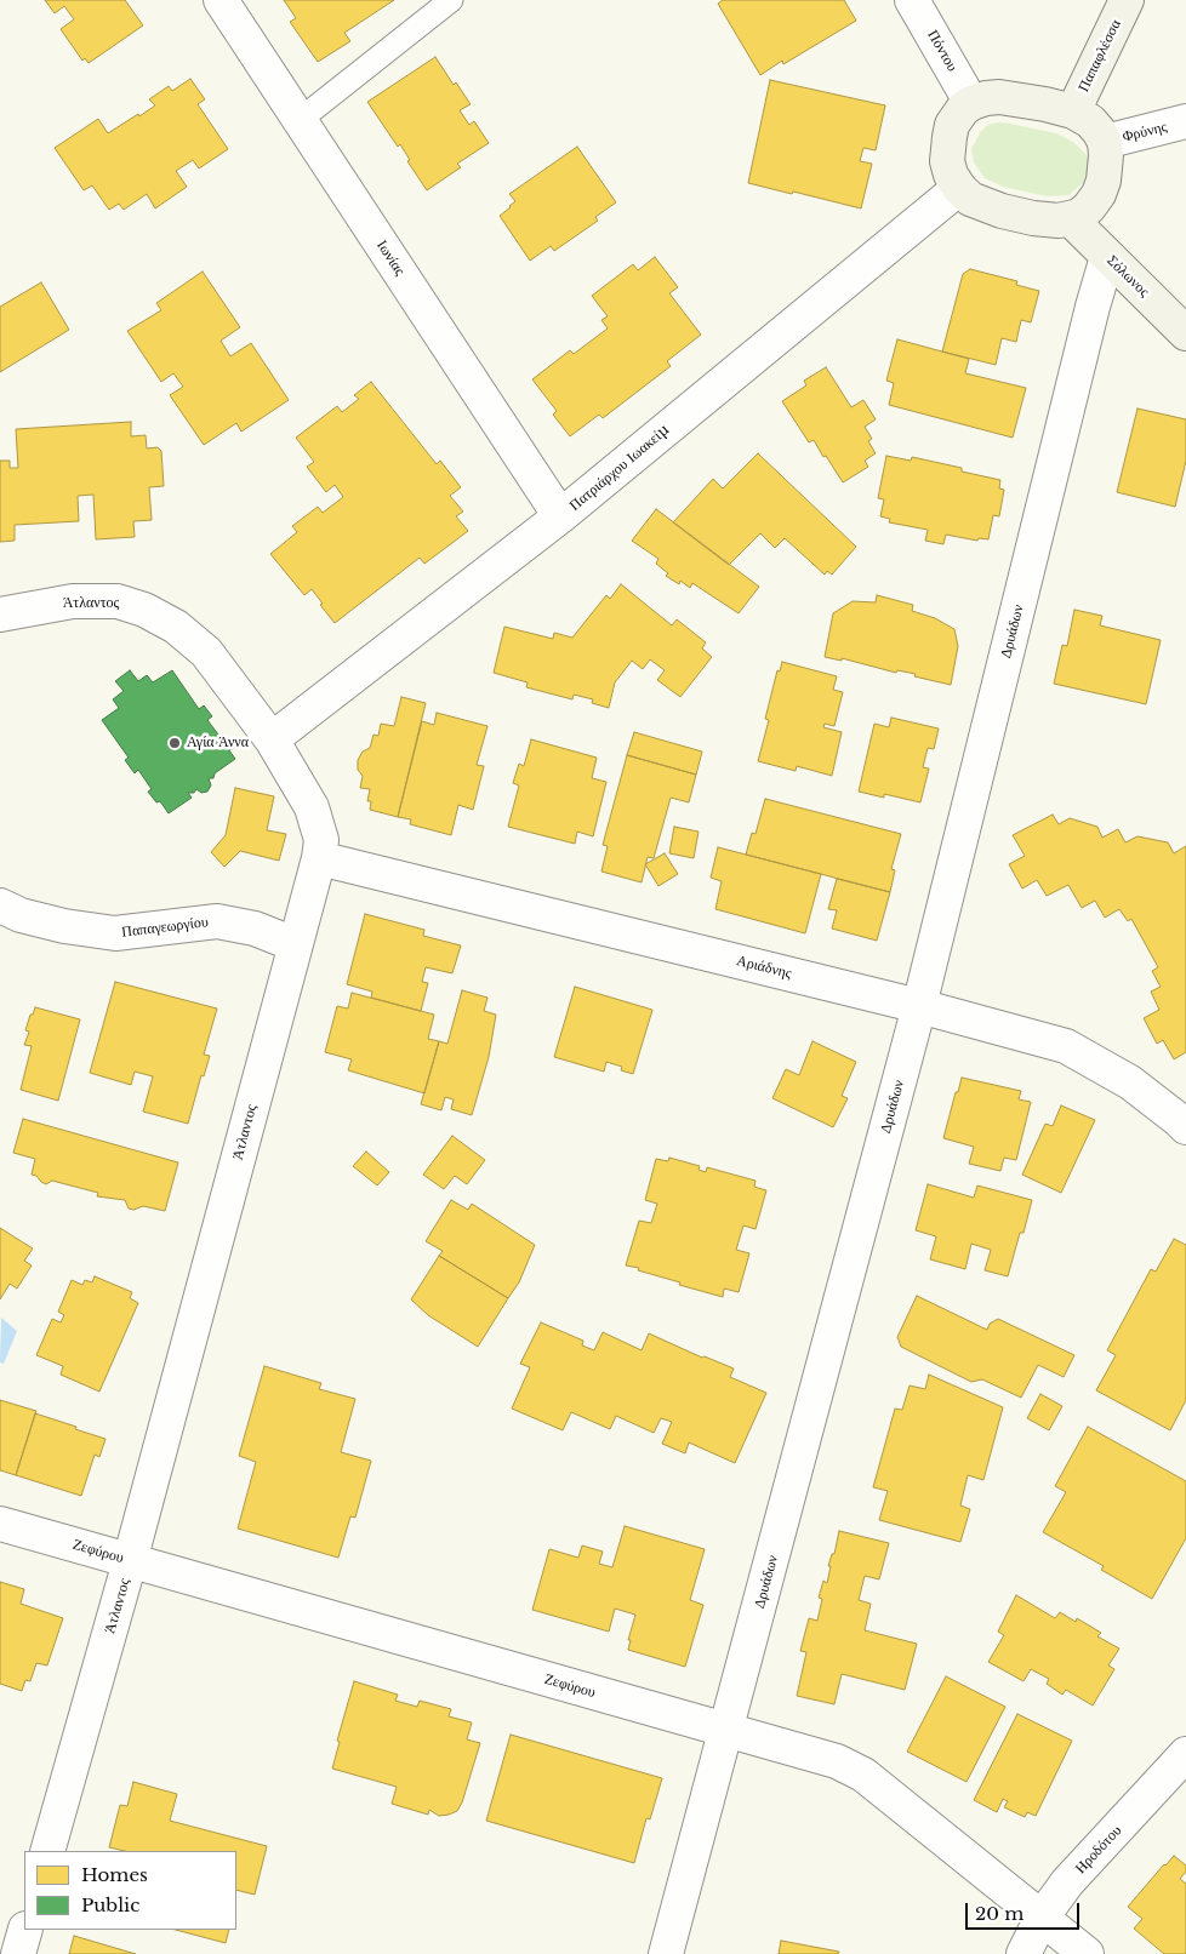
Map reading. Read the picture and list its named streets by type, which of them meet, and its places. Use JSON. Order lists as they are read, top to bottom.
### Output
{
  "streets": {
    "street": [
      "Πόντου",
      "Παπαφλέσσα",
      "Φρύνης",
      "Ιωνίας",
      "Σόλωνος",
      "Πατριάρχου Ιωακείμ",
      "Άτλαντος",
      "Δρυάδων",
      "Παπαγεωργίου",
      "Αριάδνης",
      "Ζεφύρου",
      "Ηροδότου"
    ]
  },
  "crossings": [
    ["Πόντου", "Παπαφλέσσα"],
    ["Πόντου", "Φρύνης"],
    ["Πόντου", "Σόλωνος"],
    ["Πόντου", "Πατριάρχου Ιωακείμ"],
    ["Παπαφλέσσα", "Φρύνης"],
    ["Παπαφλέσσα", "Σόλωνος"],
    ["Παπαφλέσσα", "Πατριάρχου Ιωακείμ"],
    ["Φρύνης", "Σόλωνος"],
    ["Φρύνης", "Πατριάρχου Ιωακείμ"],
    ["Ιωνίας", "Πατριάρχου Ιωακείμ"],
    ["Σόλωνος", "Πατριάρχου Ιωακείμ"],
    ["Σόλωνος", "Δρυάδων"],
    ["Πατριάρχου Ιωακείμ", "Άτλαντος"],
    ["Άτλαντος", "Παπαγεωργίου"],
    ["Άτλαντος", "Αριάδνης"],
    ["Άτλαντος", "Ζεφύρου"],
    ["Δρυάδων", "Αριάδνης"],
    ["Δρυάδων", "Ζεφύρου"],
    ["Ζεφύρου", "Ηροδότου"]
  ],
  "places": ["Αγία Άννα"],
  "legend": ["Homes", "Public"],
  "scale_bar": "20 m"
}
